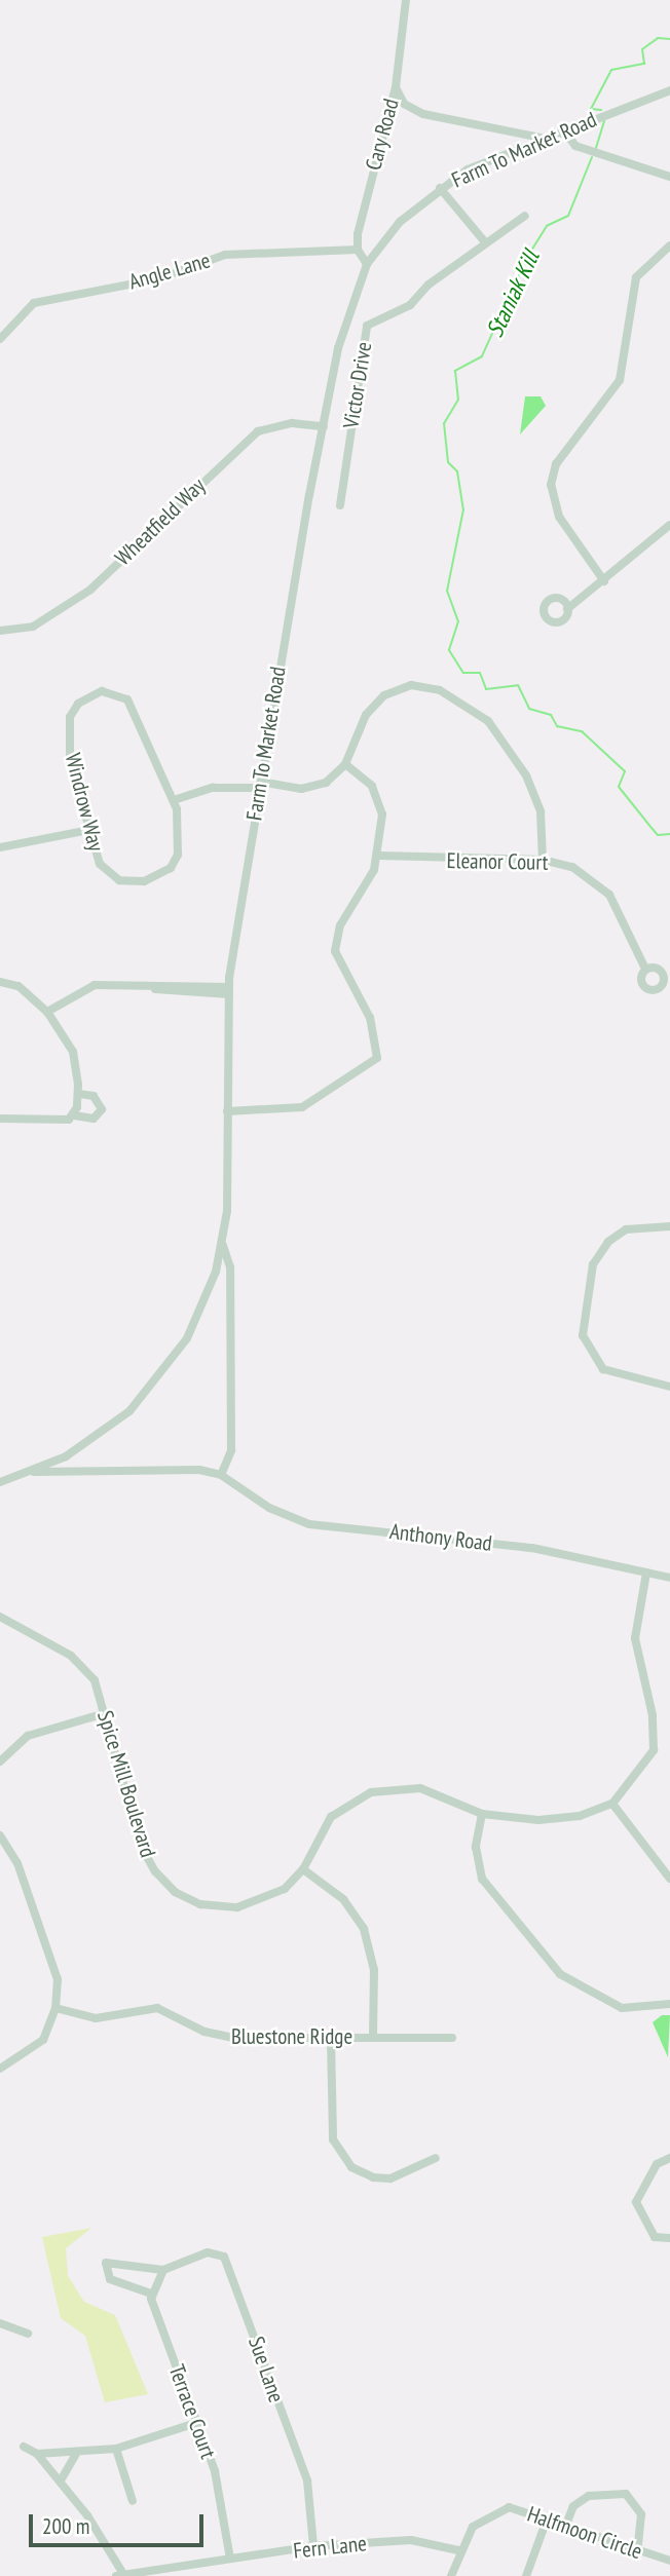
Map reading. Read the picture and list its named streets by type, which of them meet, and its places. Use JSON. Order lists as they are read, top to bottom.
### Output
{
  "streets": {
    "street": [
      "Cary Road",
      "Farm To Market Road",
      "Angle Lane",
      "Victor Drive",
      "Wheatfield Way",
      "Windrow Way",
      "Eleanor Court",
      "Anthony Road",
      "Spice Mill Boulevard",
      "Bluestone Ridge",
      "Sue Lane",
      "Terrace Court",
      "Halfmoon Circle",
      "Fern Lane"
    ]
  },
  "crossings": [
    ["Cary Road", "Angle Lane"],
    ["Farm To Market Road", "Wheatfield Way"],
    ["Farm To Market Road", "Anthony Road"],
    ["Sue Lane", "Fern Lane"],
    ["Terrace Court", "Fern Lane"],
    ["Halfmoon Circle", "Fern Lane"]
  ],
  "water": ["Staniak Kill"],
  "scale_bar": "200 m"
}
